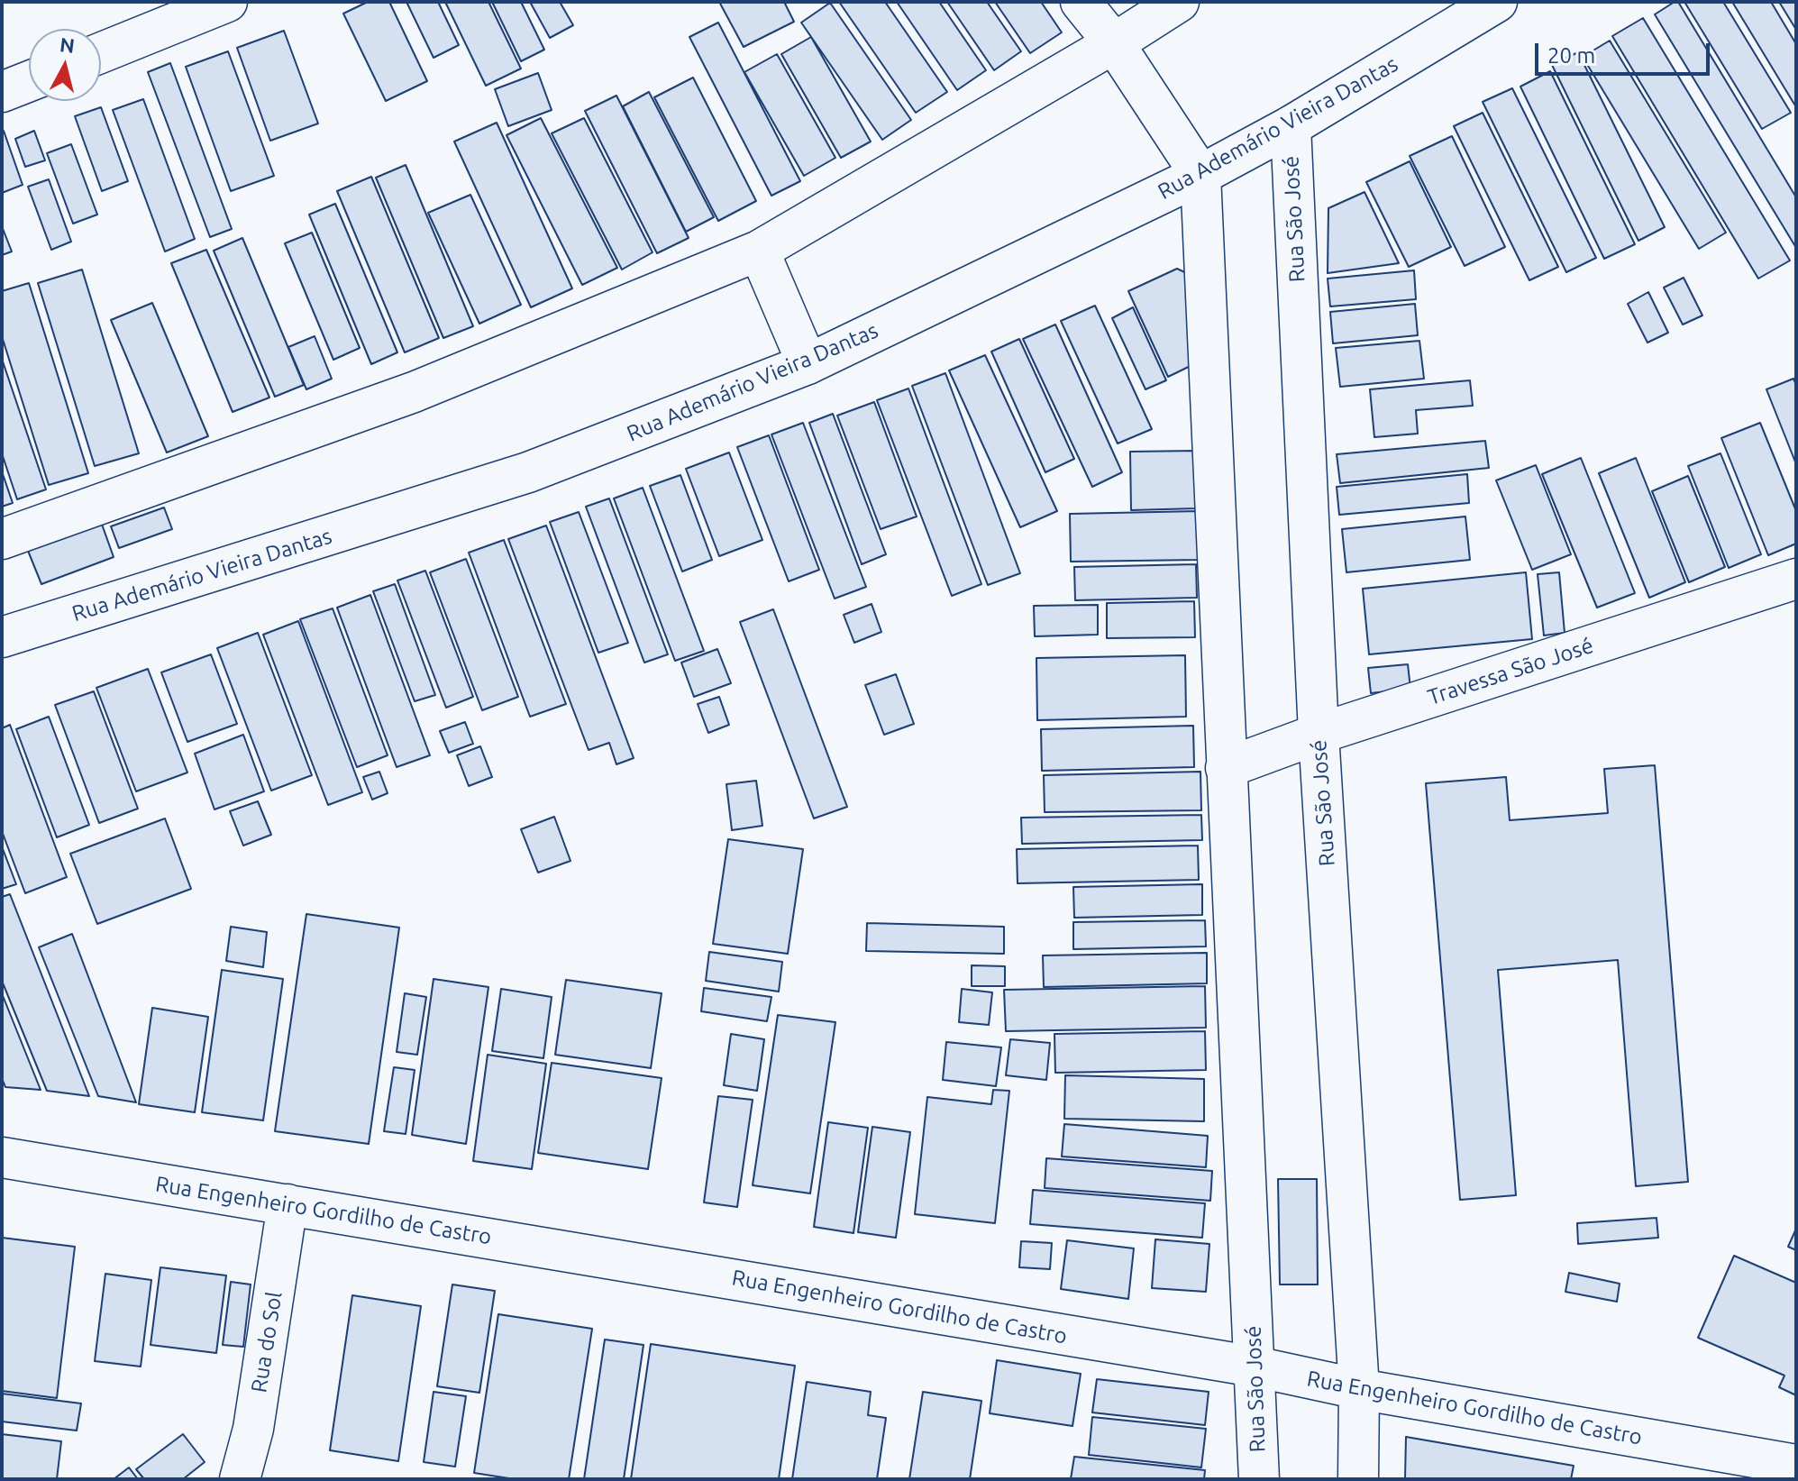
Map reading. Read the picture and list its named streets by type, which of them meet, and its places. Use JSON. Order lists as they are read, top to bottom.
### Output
{
  "streets": {
    "street": [
      "Rua Ademário Vieira Dantas",
      "Rua São José",
      "Travessa São José",
      "Rua Engenheiro Gordilho de Castro",
      "Rua do Sol"
    ]
  },
  "crossings": [
    ["Rua Ademário Vieira Dantas", "Rua São José"],
    ["Rua São José", "Travessa São José"],
    ["Rua São José", "Rua Engenheiro Gordilho de Castro"],
    ["Rua Engenheiro Gordilho de Castro", "Rua do Sol"]
  ],
  "scale_bar": "20 m",
  "north": "top"
}
